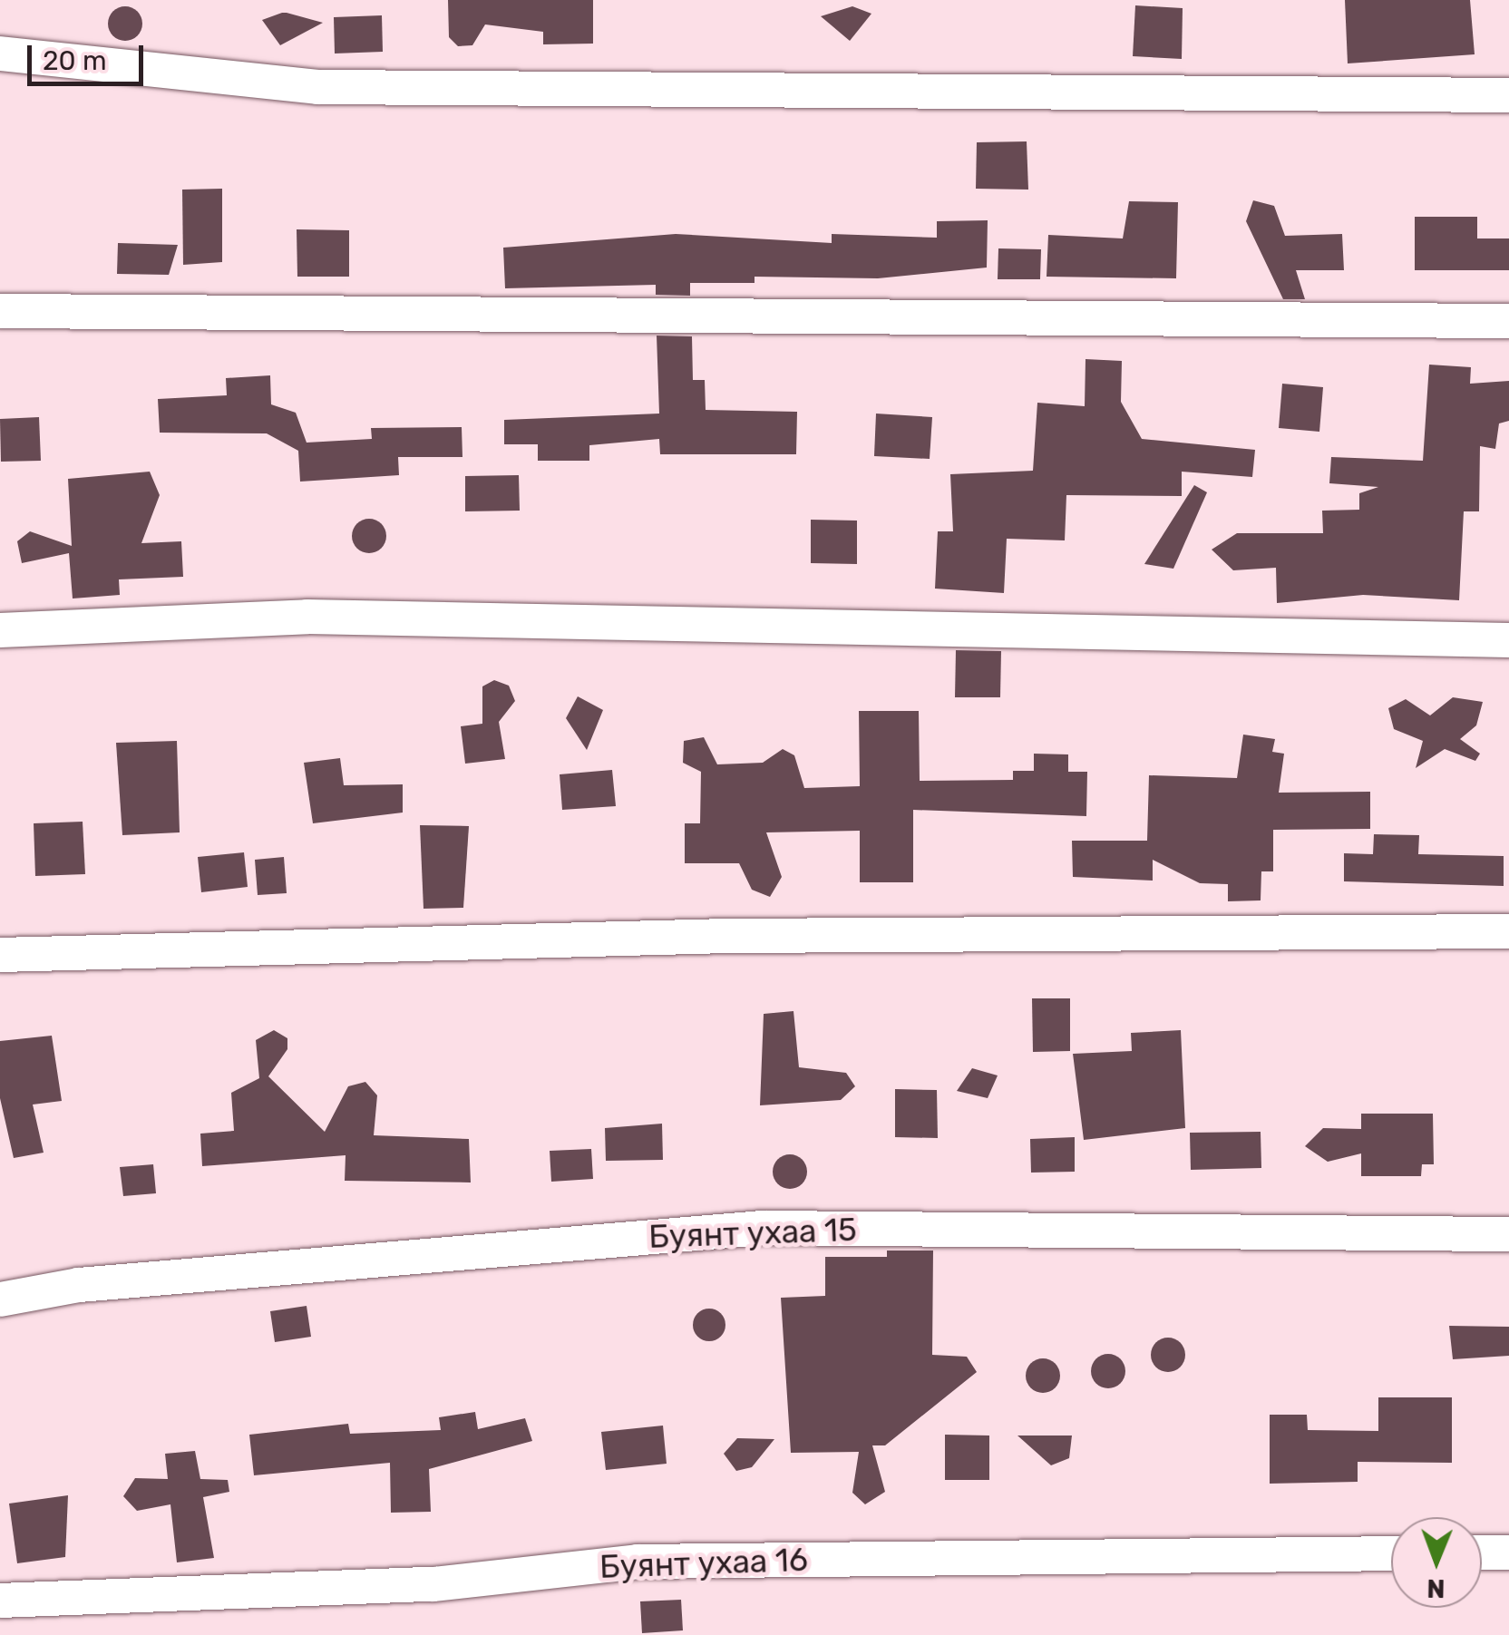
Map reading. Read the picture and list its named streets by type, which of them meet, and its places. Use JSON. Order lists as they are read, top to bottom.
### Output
{
  "streets": {
    "street": ["Буянт ухаа 15", "Буянт ухаа 16"]
  },
  "scale_bar": "20 m",
  "north": "bottom"
}
